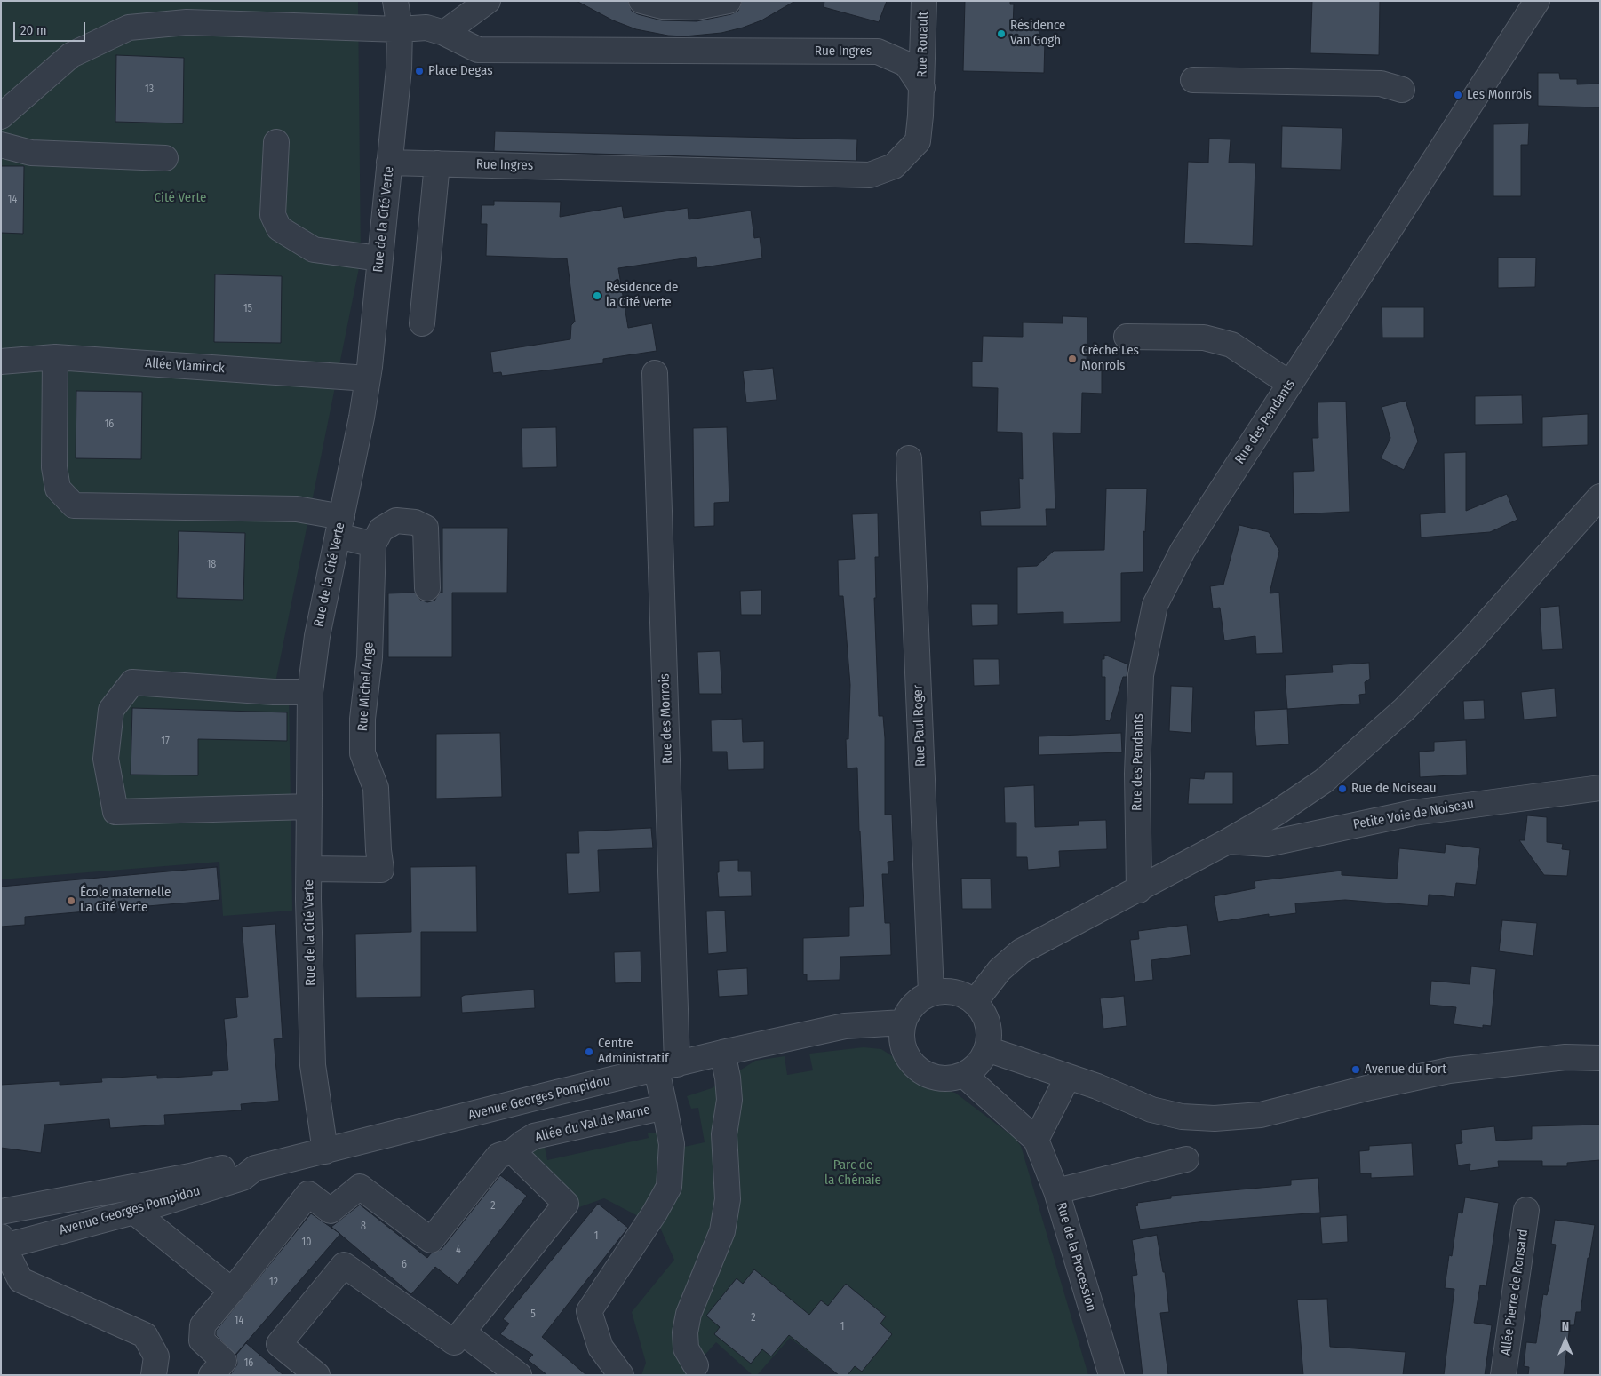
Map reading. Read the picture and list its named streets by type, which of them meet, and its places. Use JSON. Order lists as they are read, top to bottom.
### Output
{
  "streets": {
    "street": [
      "Rue Rouault",
      "Rue Ingres",
      "Rue de la Cité Verte",
      "Allée Vlaminck",
      "Rue des Pendants",
      "Rue Michel Ange",
      "Rue des Monrois",
      "Rue Paul Roger",
      "Petite Voie de Noiseau",
      "Avenue Georges Pompidou",
      "Allée du Val de Marne",
      "Rue de la Procession",
      "Allée Pierre de Ronsard"
    ]
  },
  "crossings": [
    ["Rue Rouault", "Rue Ingres"],
    ["Rue Ingres", "Rue de la Cité Verte"],
    ["Rue de la Cité Verte", "Allée Vlaminck"],
    ["Rue de la Cité Verte", "Rue Michel Ange"],
    ["Rue de la Cité Verte", "Avenue Georges Pompidou"],
    ["Rue des Monrois", "Avenue Georges Pompidou"],
    ["Rue des Monrois", "Allée du Val de Marne"],
    ["Rue Paul Roger", "Avenue Georges Pompidou"],
    ["Avenue Georges Pompidou", "Allée du Val de Marne"]
  ],
  "parks": ["Cité Verte", "Parc de la Chênaie"],
  "places": [
    "Résidence Van Gogh",
    "Place Degas",
    "Les Monrois",
    "Résidence de la Cité Verte",
    "Crèche Les Monrois",
    "Rue de Noiseau",
    "École maternelle La Cité Verte",
    "Centre Administratif",
    "Avenue du Fort"
  ],
  "house_numbers": [
    "13",
    "14",
    "15",
    "16",
    "18",
    "17",
    "2",
    "8",
    "1",
    "10",
    "4",
    "6",
    "12",
    "5",
    "2",
    "14",
    "1",
    "16"
  ],
  "scale_bar": "20 m",
  "north": "top"
}
